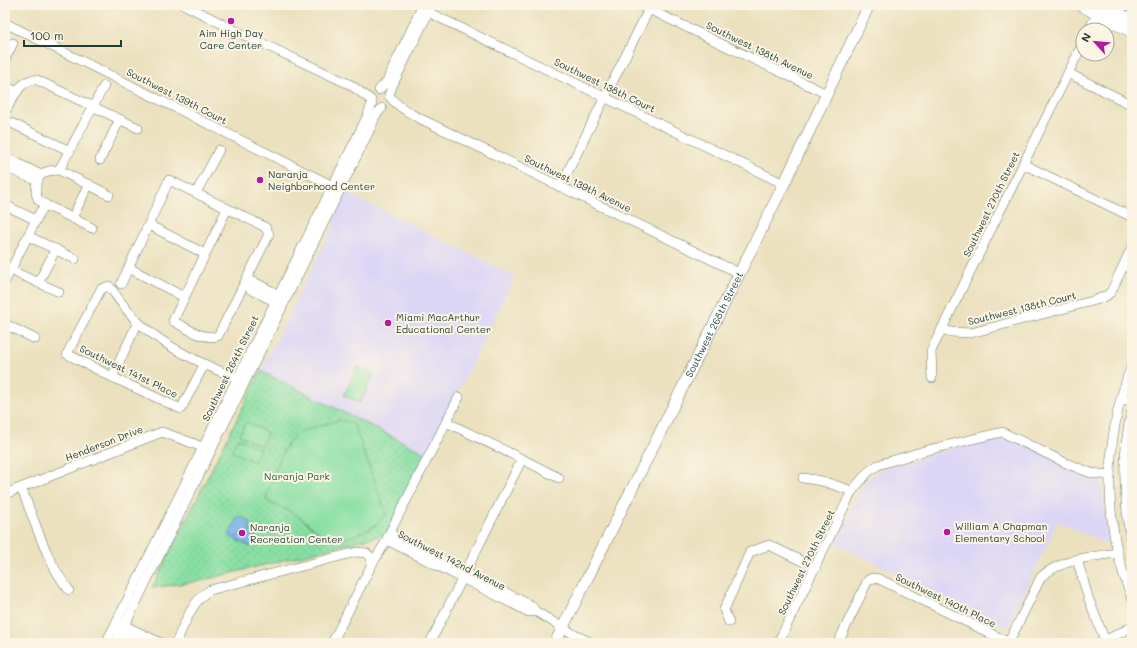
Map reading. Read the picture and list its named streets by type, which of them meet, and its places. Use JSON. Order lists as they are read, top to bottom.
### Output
{
  "streets": {
    "main road": ["Southwest 268th Street"],
    "street": [
      "Southwest 138th Avenue",
      "Southwest 138th Court",
      "Southwest 139th Court",
      "Southwest 139th Avenue",
      "Southwest 270th Street",
      "Southwest 264th Street",
      "Southwest 141st Place",
      "Henderson Drive",
      "Southwest 142nd Avenue",
      "Southwest 140th Place"
    ]
  },
  "crossings": [
    ["Southwest 138th Avenue", "Southwest 268th Street"],
    ["Southwest 138th Court", "Southwest 270th Street"],
    ["Southwest 138th Court", "Southwest 268th Street"],
    ["Southwest 139th Court", "Southwest 264th Street"],
    ["Southwest 139th Avenue", "Southwest 268th Street"],
    ["Southwest 139th Avenue", "Southwest 264th Street"],
    ["Southwest 268th Street", "Southwest 142nd Avenue"],
    ["Southwest 264th Street", "Henderson Drive"]
  ],
  "parks": ["Naranja Park"],
  "places": [
    "Aim High Day Care Center",
    "Naranja Neighborhood Center",
    "Miami MacArthur Educational Center",
    "William A Chapman Elementary School",
    "Naranja Recreation Center"
  ],
  "scale_bar": "100 m",
  "north": "top left"
}
